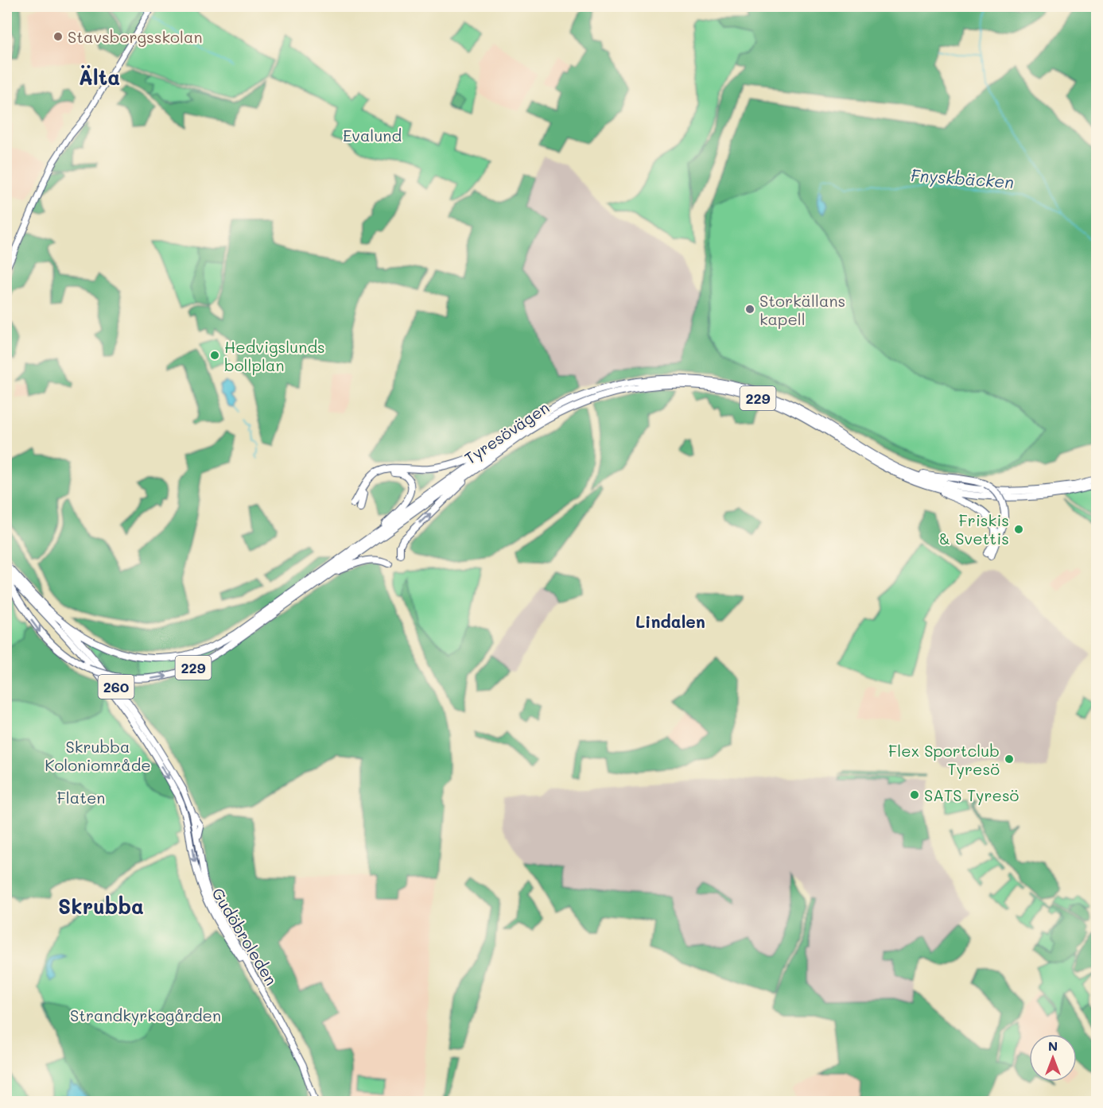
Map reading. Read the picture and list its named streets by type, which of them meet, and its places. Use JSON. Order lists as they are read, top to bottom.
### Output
{
  "streets": {
    "highway": [
      "229",
      "Tyresövägen",
      "260",
      "Gudöbroleden"
    ]
  },
  "crossings": [
    ["Tyresövägen", "Gudöbroleden"]
  ],
  "districts": ["Älta", "Lindalen", "Skrubba"],
  "water": ["Fnyskbäcken"],
  "parks": [
    "Evalund",
    "Skrubba Koloniområde",
    "Flaten",
    "Strandkyrkogården"
  ],
  "places": [
    "Stavsborgsskolan",
    "Storkällans kapell",
    "Hedvigslunds bollplan",
    "Friskis & Svettis",
    "Flex Sportclub Tyresö",
    "SATS Tyresö"
  ],
  "north": "top"
}
